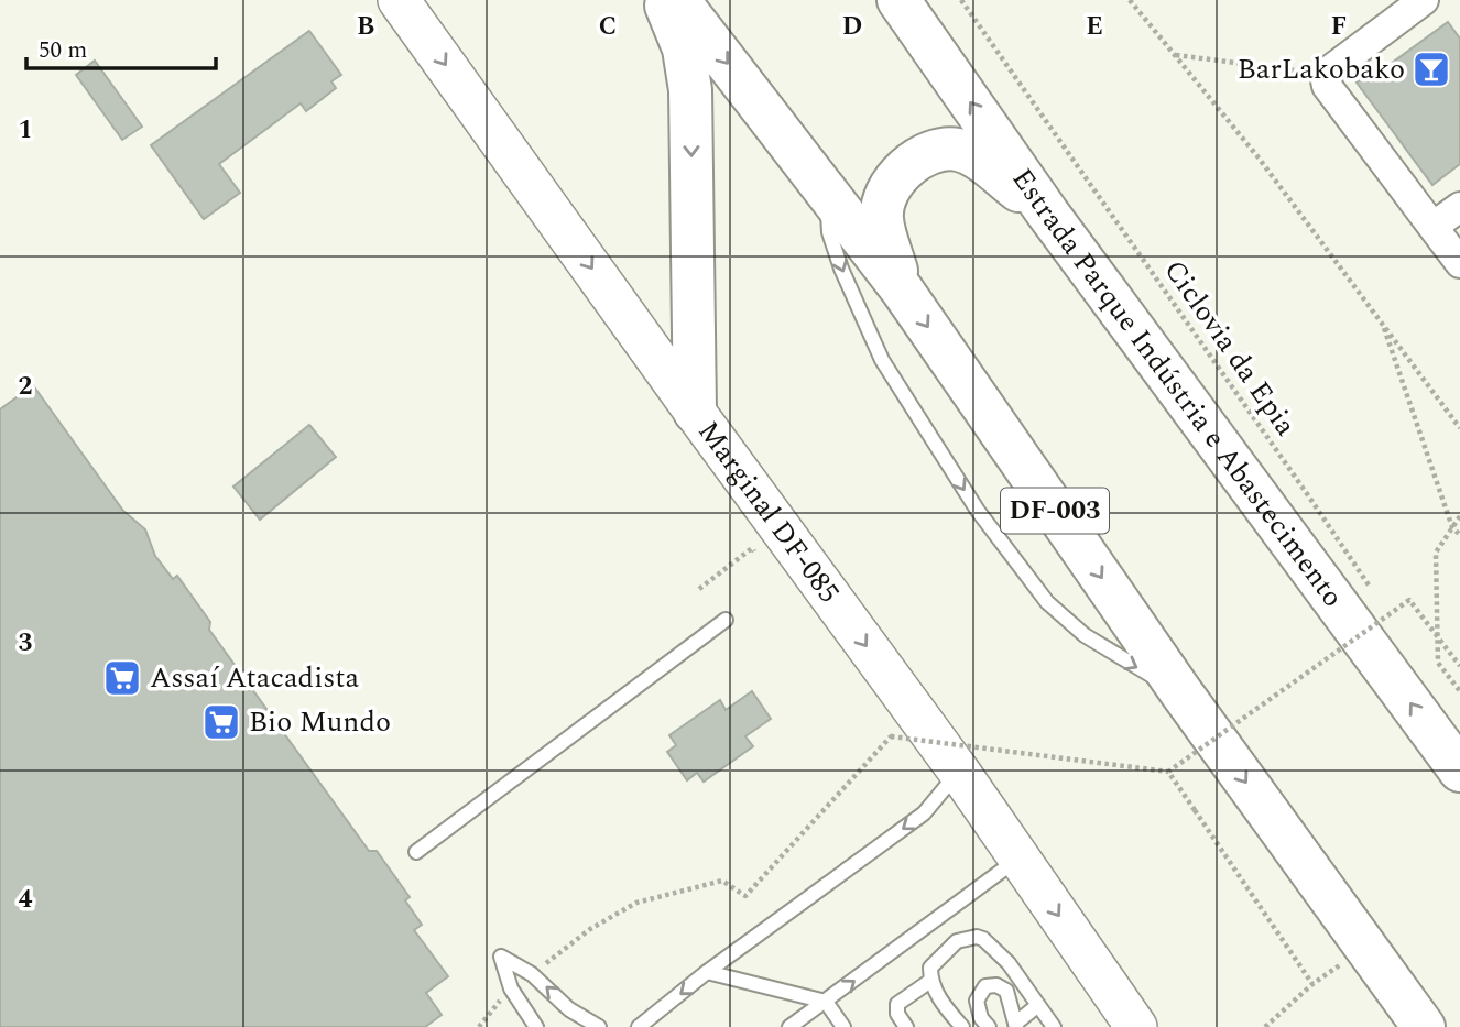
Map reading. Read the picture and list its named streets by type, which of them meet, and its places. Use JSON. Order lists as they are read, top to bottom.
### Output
{
  "streets": {
    "highway": ["Estrada Parque Indústria e Abastecimento", "DF-003"],
    "main road": ["Marginal DF-085"],
    "path": ["Ciclovia da Epia"]
  },
  "one_way": ["Marginal DF-085"],
  "places": {
    "bar": ["BarLakobako"],
    "supermarket": ["Assaí Atacadista", "Bio Mundo"]
  },
  "scale_bar": "50 m",
  "grid": {
    "columns": [
      "B",
      "C",
      "D",
      "E",
      "F"
    ],
    "rows": [
      "1",
      "2",
      "3",
      "4"
    ]
  }
}
